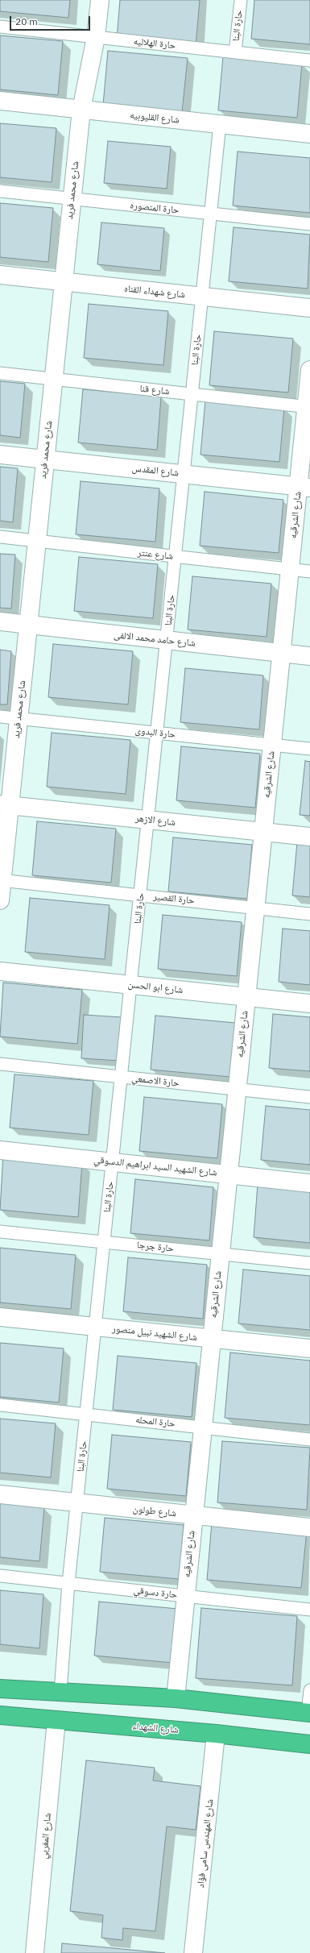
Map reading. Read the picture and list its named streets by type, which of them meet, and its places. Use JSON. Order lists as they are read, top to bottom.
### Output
{
  "streets": {
    "highway": ["شارع الشهداء"],
    "street": [
      "شارع القليوبيه",
      "شارع محمد فريد",
      "شارع شهداء القناه",
      "شارع المقدس",
      "شارع الشرقيه",
      "شارع حامد محمد الالفى",
      "شارع الازهر",
      "شارع ابو الحسن",
      "شارع الشهيد السيد ابراهيم الدسوقي",
      "شارع الشهيد نبيل منصور",
      "شارع طولون",
      "شارع المغربي",
      "شارع المهندس سامى فؤاد"
    ],
    "lane": [
      "حارة البنا",
      "حارة الهلاليه",
      "حارة المنصوره",
      "شارع قنا",
      "شارع عنتر",
      "حارة البدوى",
      "حارة القصير",
      "حارة الاصمعي",
      "حارة جرجا",
      "حارة المحله",
      "حارة دسوقي"
    ]
  },
  "crossings": [
    ["حارة البنا", "حارة الهلاليه"],
    ["حارة البنا", "شارع القليوبيه"],
    ["حارة البنا", "حارة المنصوره"],
    ["حارة البنا", "شارع شهداء القناه"],
    ["حارة البنا", "شارع قنا"],
    ["حارة البنا", "شارع المقدس"],
    ["حارة البنا", "شارع عنتر"],
    ["حارة البنا", "شارع حامد محمد الالفى"],
    ["حارة البنا", "حارة البدوى"],
    ["حارة البنا", "شارع الازهر"],
    ["حارة البنا", "حارة القصير"],
    ["حارة البنا", "شارع ابو الحسن"],
    ["حارة البنا", "حارة الاصمعي"],
    ["حارة البنا", "شارع الشهيد السيد ابراهيم الدسوقي"],
    ["حارة البنا", "حارة جرجا"],
    ["حارة البنا", "شارع الشهيد نبيل منصور"],
    ["حارة البنا", "حارة المحله"],
    ["حارة البنا", "شارع طولون"],
    ["حارة البنا", "حارة دسوقي"],
    ["حارة الهلاليه", "شارع محمد فريد"],
    ["شارع القليوبيه", "شارع محمد فريد"],
    ["شارع محمد فريد", "حارة المنصوره"],
    ["شارع محمد فريد", "شارع شهداء القناه"],
    ["شارع محمد فريد", "شارع قنا"],
    ["شارع محمد فريد", "شارع المقدس"],
    ["شارع محمد فريد", "شارع عنتر"],
    ["شارع محمد فريد", "شارع حامد محمد الالفى"],
    ["شارع محمد فريد", "حارة البدوى"],
    ["شارع محمد فريد", "شارع الازهر"],
    ["شارع محمد فريد", "حارة القصير"],
    ["شارع قنا", "شارع الشرقيه"],
    ["شارع المقدس", "شارع الشرقيه"],
    ["شارع الشرقيه", "شارع عنتر"],
    ["شارع الشرقيه", "شارع حامد محمد الالفى"],
    ["شارع الشرقيه", "حارة البدوى"],
    ["شارع الشرقيه", "شارع الازهر"],
    ["شارع الشرقيه", "حارة القصير"],
    ["شارع الشرقيه", "شارع ابو الحسن"],
    ["شارع الشرقيه", "حارة الاصمعي"],
    ["شارع الشرقيه", "شارع الشهيد السيد ابراهيم الدسوقي"],
    ["شارع الشرقيه", "حارة جرجا"],
    ["شارع الشرقيه", "شارع الشهيد نبيل منصور"],
    ["شارع الشرقيه", "حارة المحله"],
    ["شارع الشرقيه", "شارع طولون"],
    ["شارع الشرقيه", "حارة دسوقي"],
    ["شارع الشهداء", "شارع المغربي"],
    ["شارع الشهداء", "شارع المهندس سامى فؤاد"]
  ],
  "scale_bar": "20 m"
}
